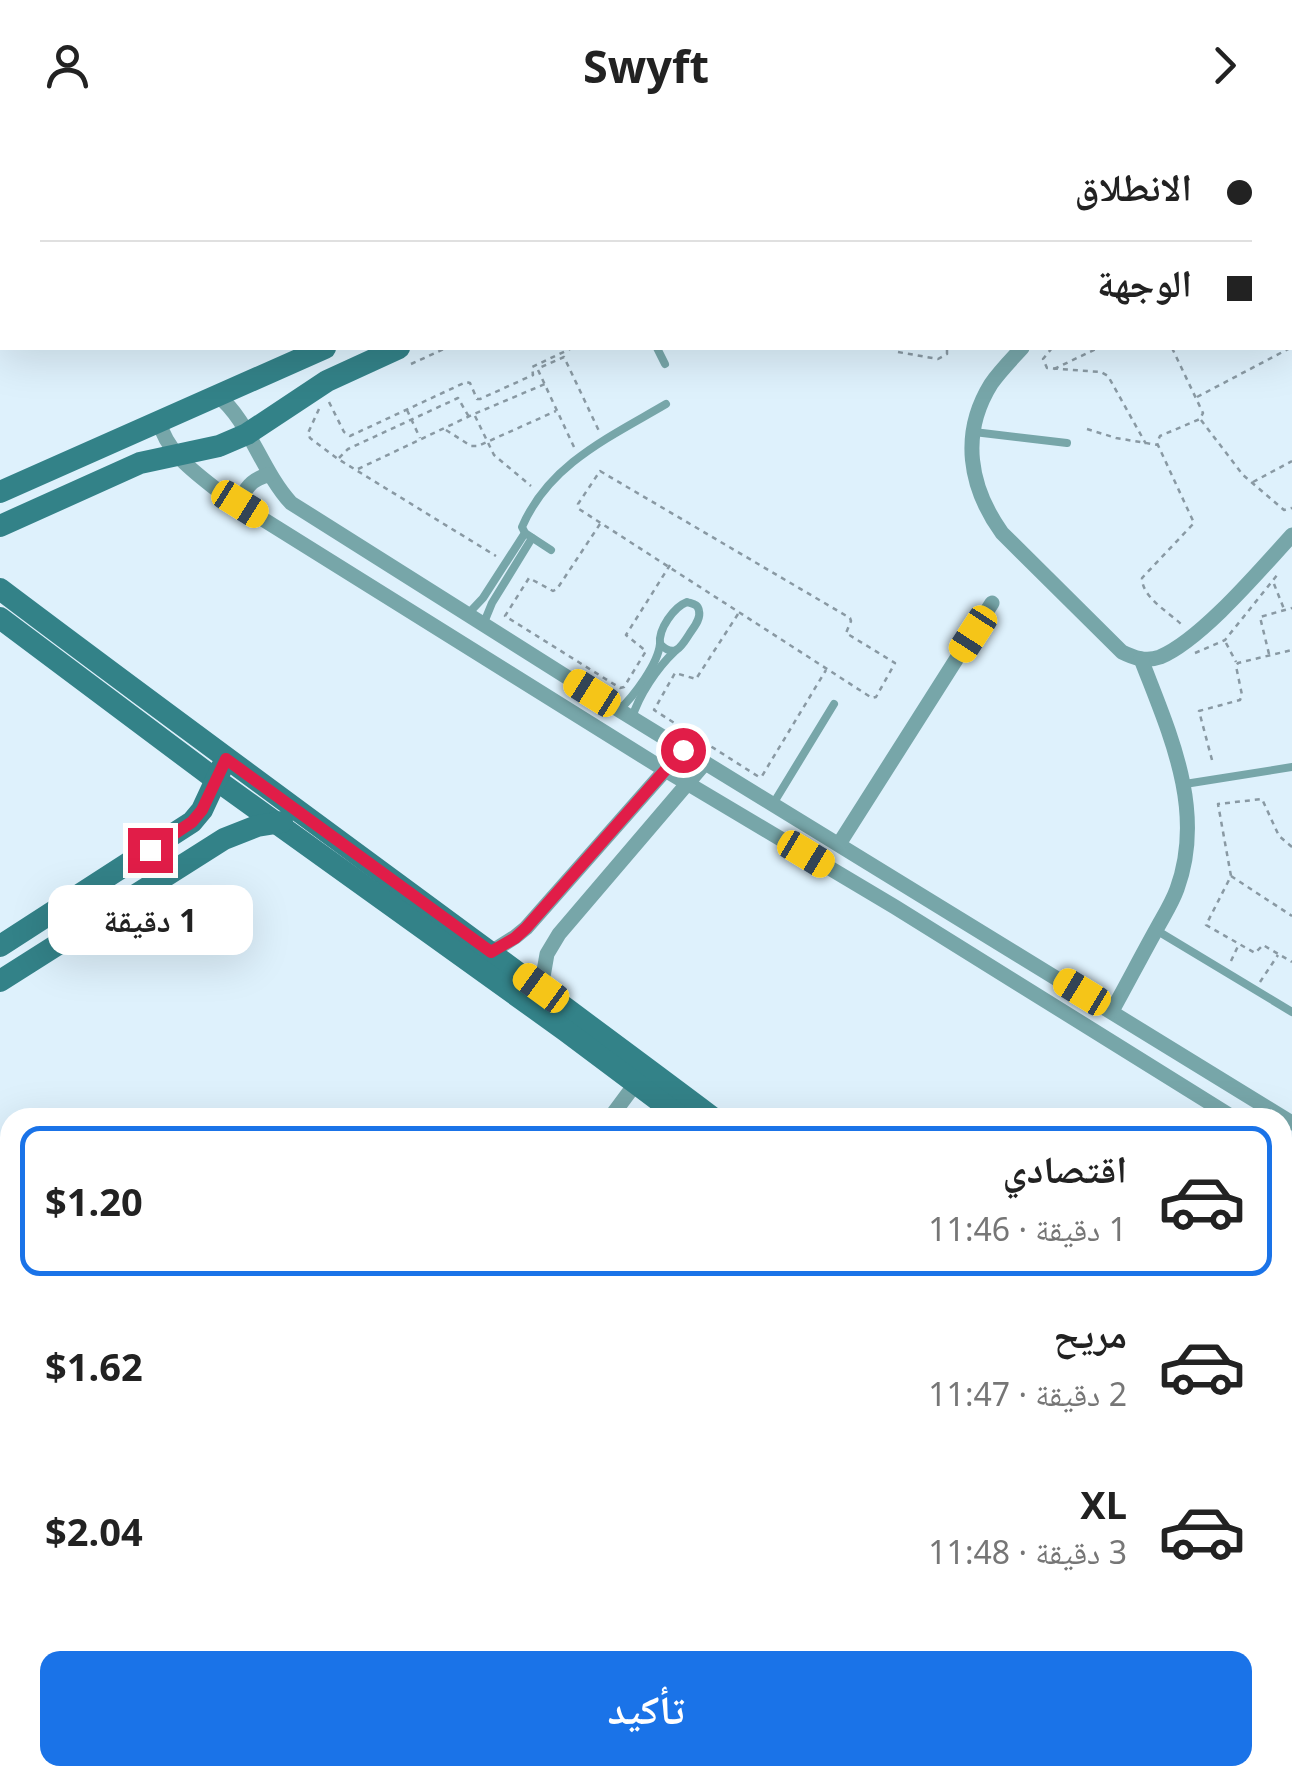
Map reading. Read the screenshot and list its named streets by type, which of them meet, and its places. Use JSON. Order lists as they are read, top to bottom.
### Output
{
  "page": {
    "header": "Swyft",
    "banner": ["الانطلاق", "الوجهة"],
    "bubble": "1 دقيقة",
    "list": [
      {
        "name": "اقتصادي",
        "note": "1 دقيقة · 11:46",
        "value": "$1.20"
      },
      {
        "name": "مريح",
        "note": "2 دقيقة · 11:47",
        "value": "$1.62"
      },
      {
        "name": "XL",
        "note": "3 دقيقة · 11:48",
        "value": "$2.04"
      }
    ],
    "buttons": "تأكيد"
  }
}
